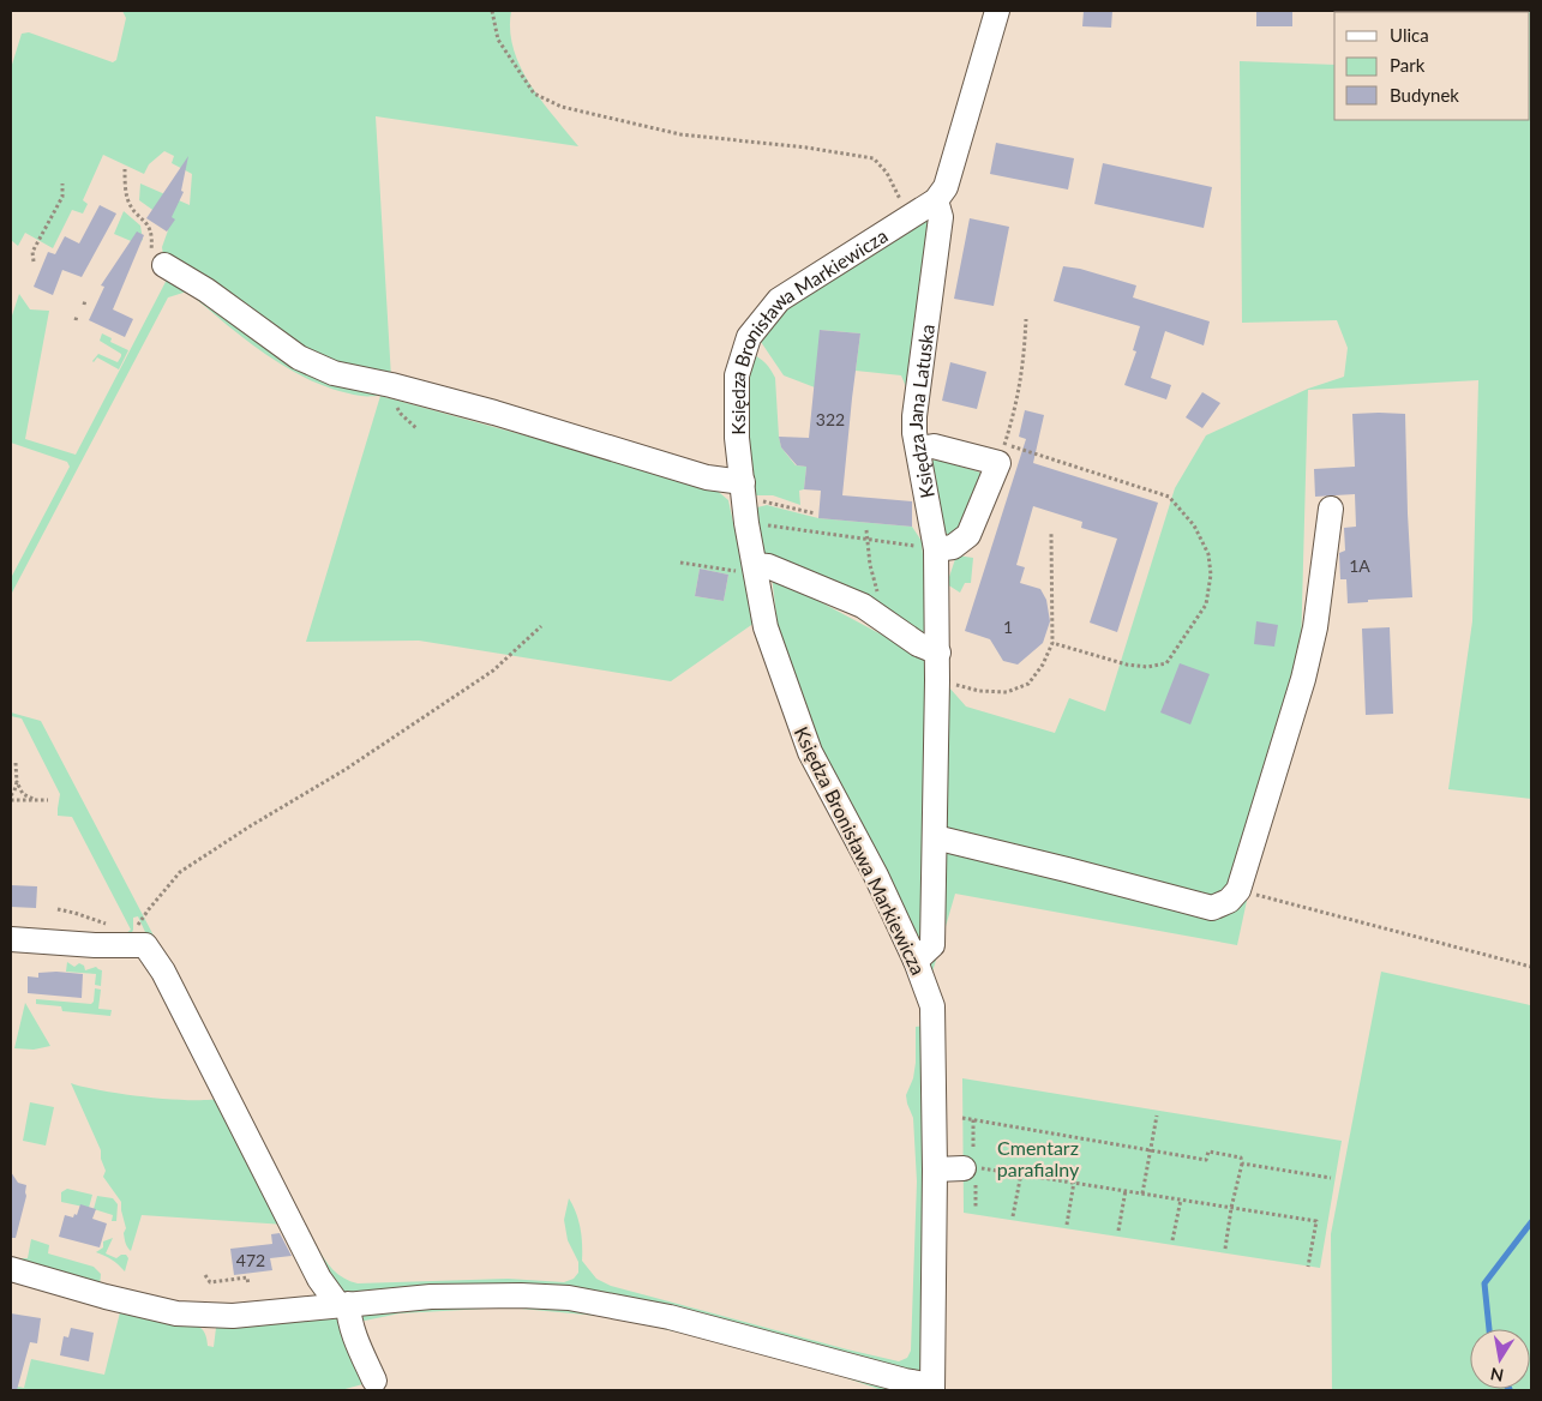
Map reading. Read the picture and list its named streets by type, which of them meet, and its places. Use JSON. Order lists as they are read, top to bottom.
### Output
{
  "streets": {
    "street": ["Księdza Bronisława Markiewicza", "Księdza Jana Latuska"]
  },
  "crossings": [
    ["Księdza Bronisława Markiewicza", "Księdza Jana Latuska"]
  ],
  "parks": ["Cmentarz parafialny"],
  "house_numbers": [
    "322",
    "1A",
    "1",
    "472"
  ],
  "legend": ["Ulica", "Park", "Budynek"],
  "north": "bottom"
}
